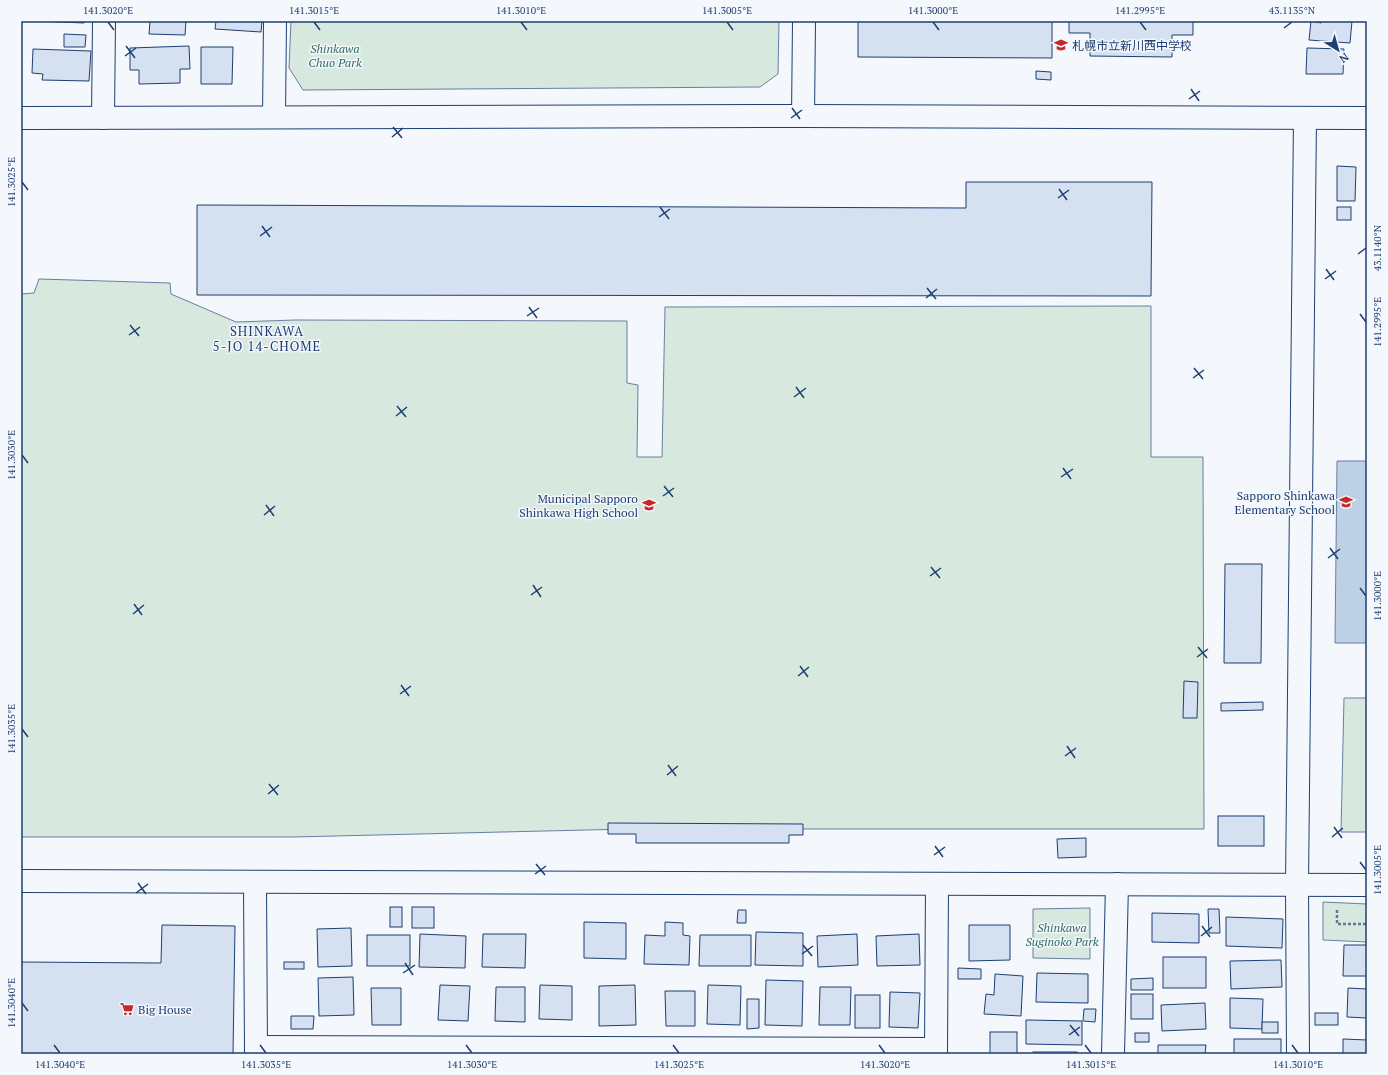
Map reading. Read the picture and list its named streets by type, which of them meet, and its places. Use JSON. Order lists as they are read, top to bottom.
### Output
{
  "districts": ["SHINKAWA 5-JO 14-CHOME"],
  "parks": ["Shinkawa Chuo Park", "Shinkawa Suginoko Park"],
  "places": {
    "school or university": ["札幌市立新川西中学校", "Sapporo Shinkawa Elementary School", "Municipal Sapporo Shinkawa High School"],
    "supermarket": ["Big House"]
  },
  "north": "bottom right",
  "coordinates": [
    "141.3020°E",
    "141.3015°E",
    "141.3010°E",
    "141.3005°E",
    "141.3000°E",
    "141.2995°E",
    "43.1135°N",
    "141.3025°E",
    "43.1140°N",
    "141.3030°E",
    "141.3035°E",
    "141.3040°E"
  ]
}
